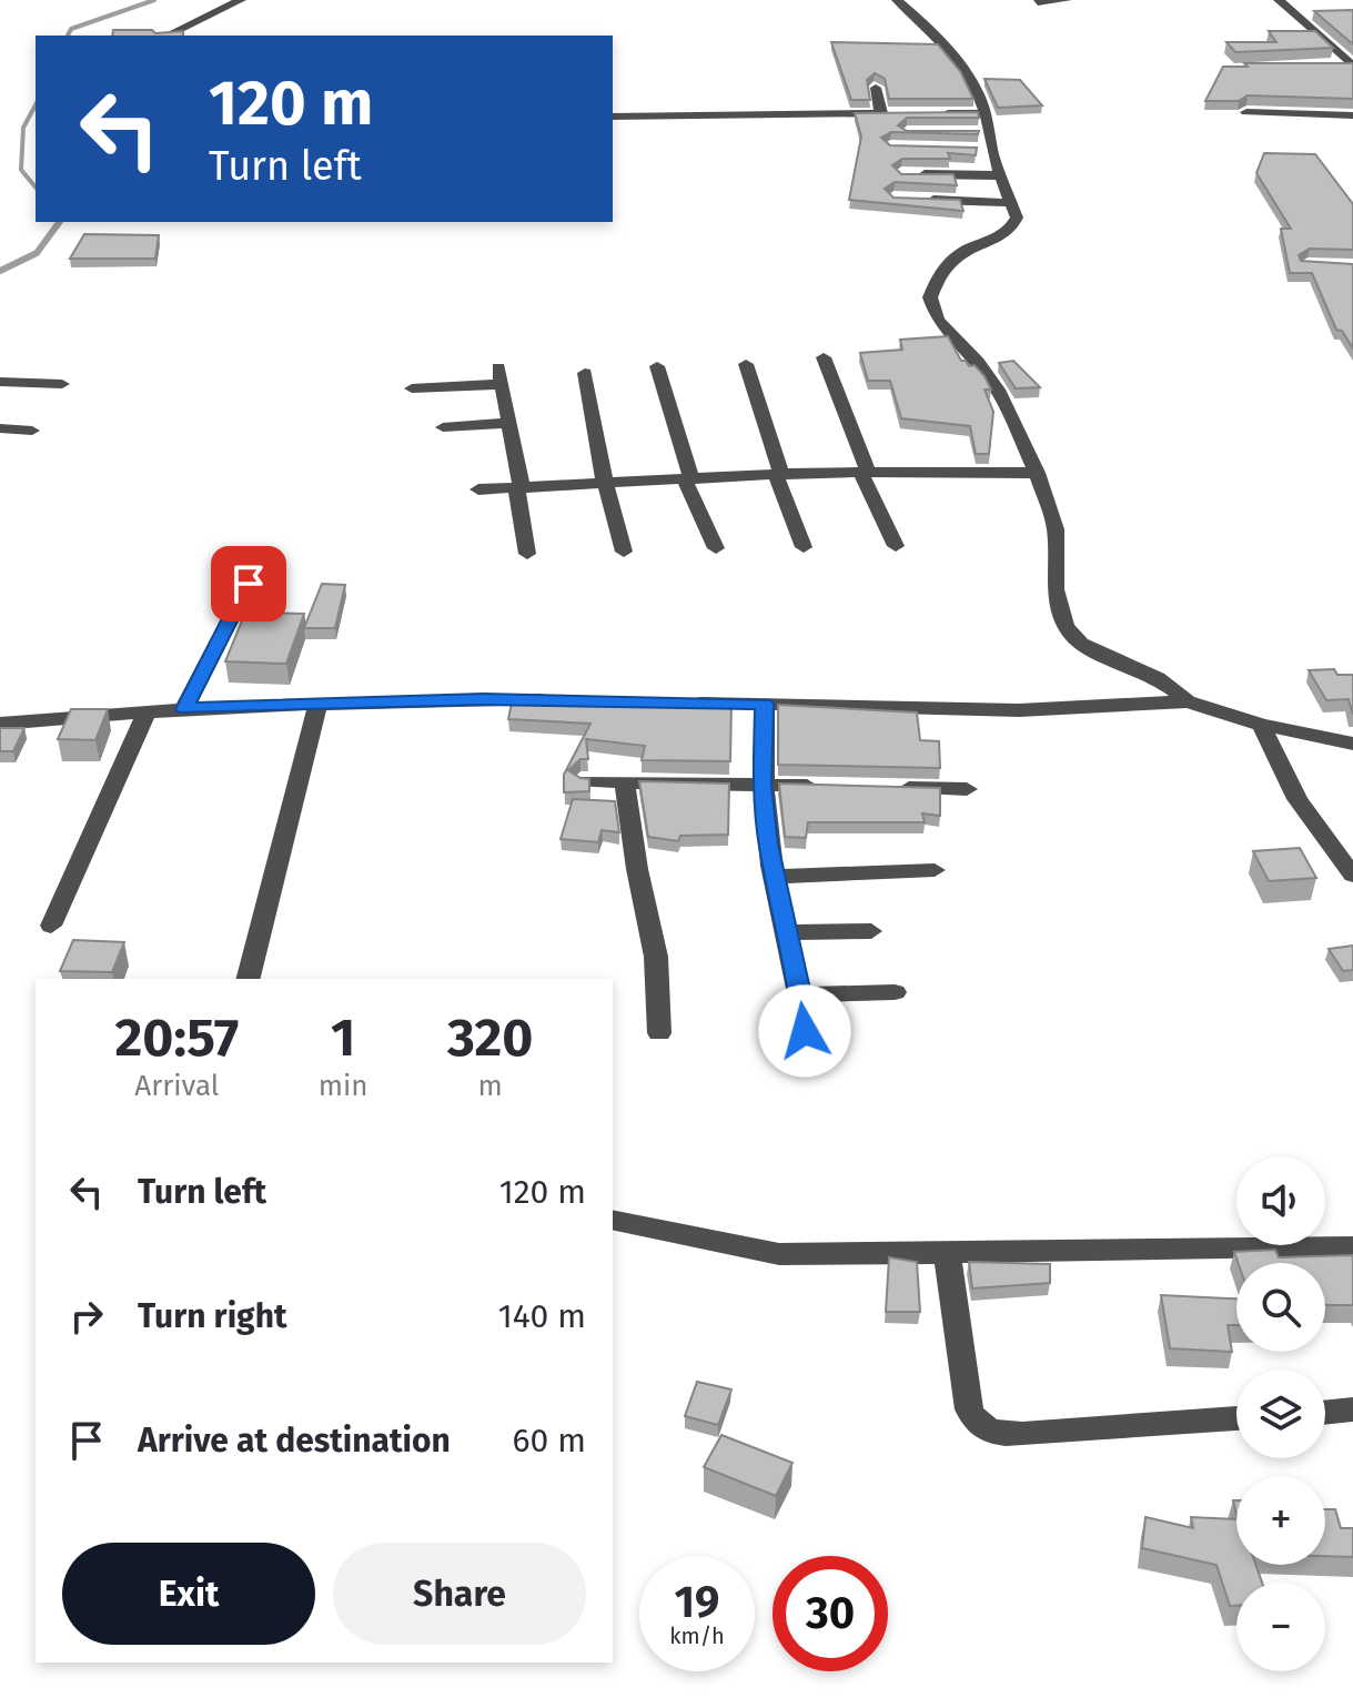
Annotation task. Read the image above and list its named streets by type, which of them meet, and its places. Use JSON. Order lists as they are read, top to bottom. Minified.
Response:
{"page":{"turn":["120 m","Turn left"],"eta":["20:57","Arrival","1","min","320","m"],"list":[{"name":"Turn left","value":"120 m"},{"name":"Turn right","value":"140 m"},{"name":"Arrive at destination","value":"60 m"}],"map_buttons":["+","−"],"buttons":["Exit","Share"],"speed":"19 km/h","limit":"30"}}
